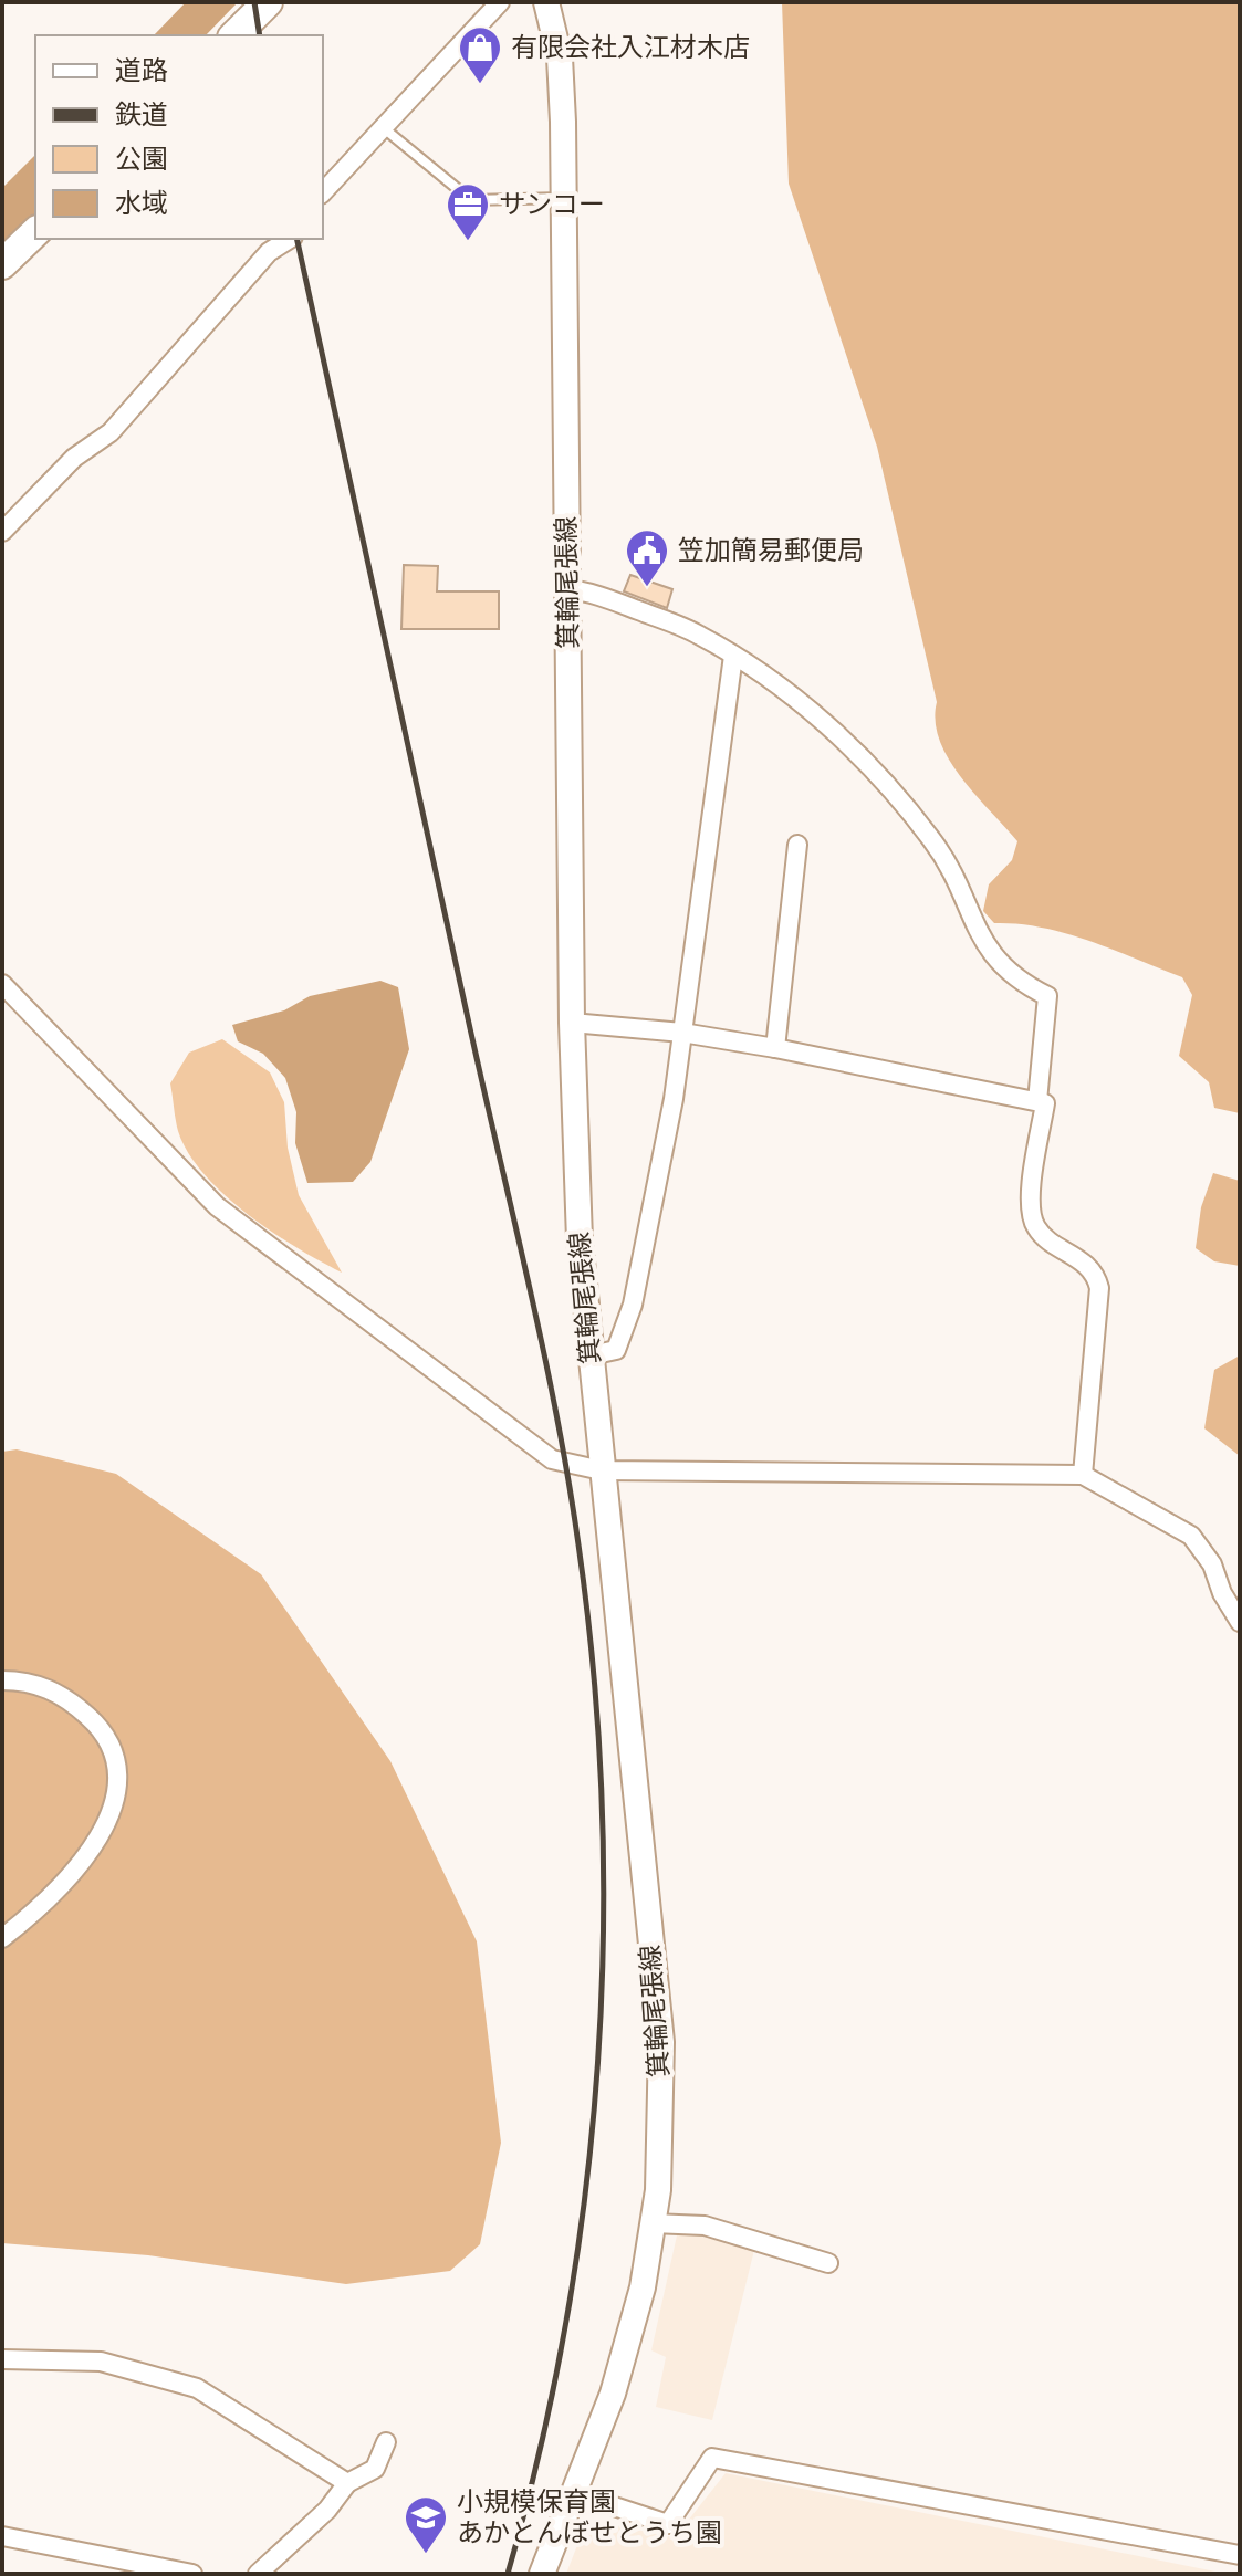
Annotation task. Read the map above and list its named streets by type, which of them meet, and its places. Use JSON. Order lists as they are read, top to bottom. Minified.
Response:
{"streets":{"main road":["箕輪尾張線"]},"places":{"shop":["有限会社入江材木店"],"office":["サンコー"],"public building":["笠加簡易郵便局"],"school or university":["小規模保育園 あかとんぼせとうち園"]},"legend":["道路","鉄道","公園","水域"]}
